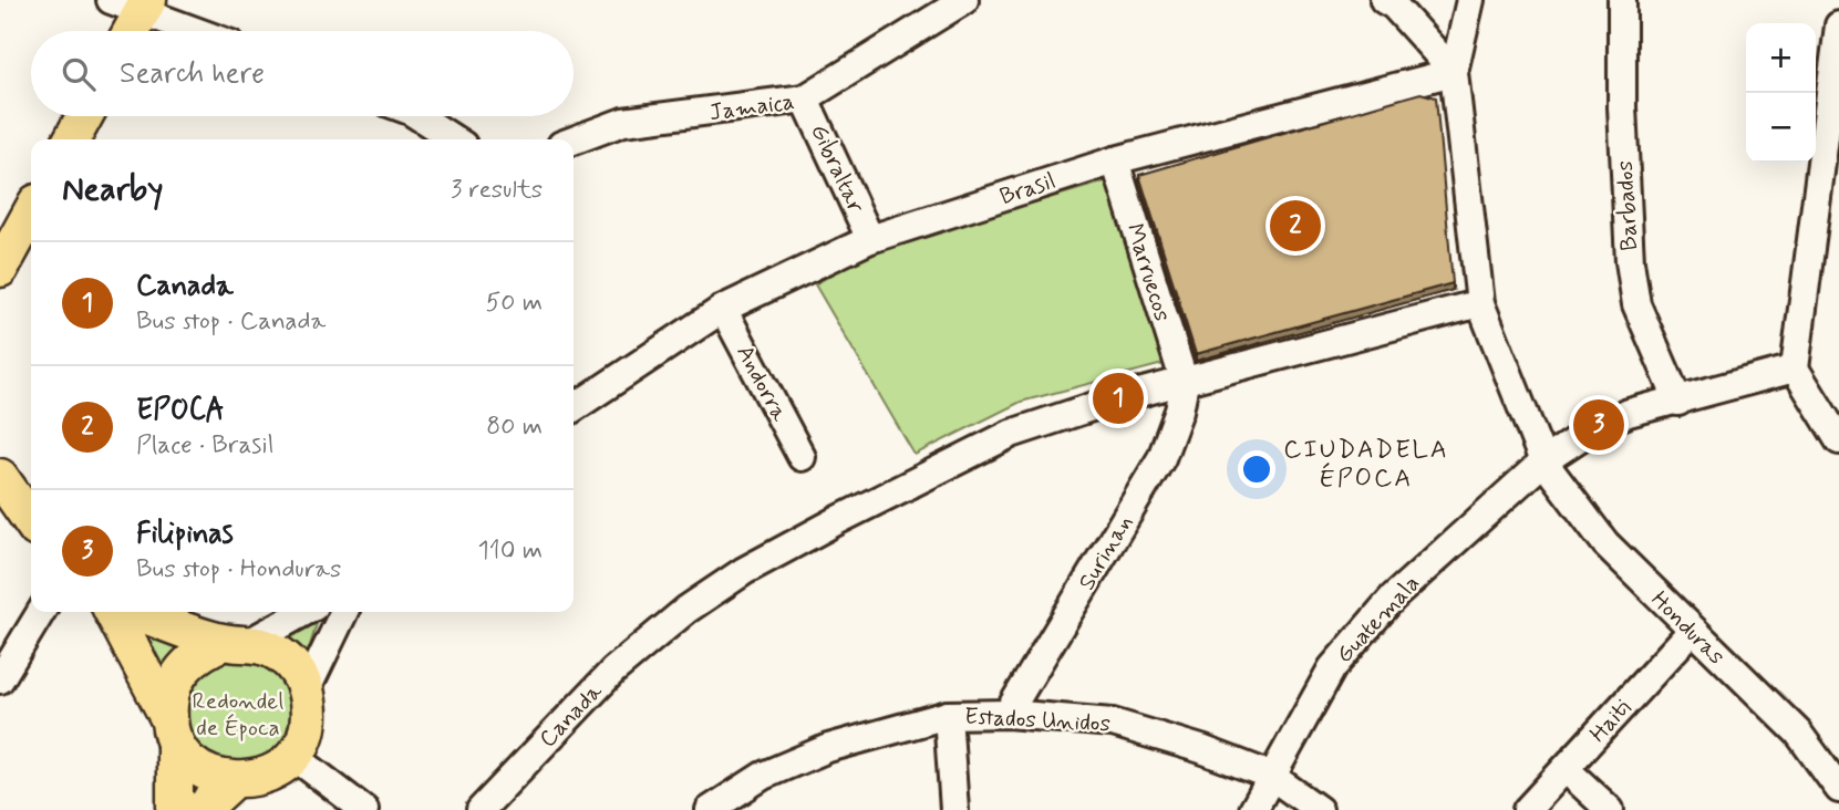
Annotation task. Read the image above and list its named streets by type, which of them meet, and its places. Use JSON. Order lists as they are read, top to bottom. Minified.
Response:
{"streets":{"street":["Jamaica","Gibraltar","Brasil","Barbados","Marruecos","Andorra","Surinan","Guatemala","Honduras","Canada","Estados Unidos","Haiti"]},"crossings":[["Jamaica","Gibraltar"],["Gibraltar","Brasil"],["Brasil","Marruecos"],["Brasil","Andorra"],["Brasil","Honduras"],["Barbados","Guatemala"],["Marruecos","Surinan"],["Marruecos","Canada"],["Surinan","Canada"],["Surinan","Estados Unidos"],["Guatemala","Honduras"],["Guatemala","Estados Unidos"],["Honduras","Canada"],["Honduras","Haiti"]],"districts":["CIUDADELA ÉPOCA"],"parks":["Redondel de Época"],"page":{"map_buttons":["+","−"],"search":"Search here","heading":["Nearby","3 results"],"pins":["2","1","3"],"list":[{"mark":"1","name":"Canada","note":"Bus stop · Canada","value":"50 m"},{"mark":"2","name":"EPOCA","note":"Place · Brasil","value":"80 m"},{"mark":"3","name":"Filipinas","note":"Bus stop · Honduras","value":"110 m"}]}}
